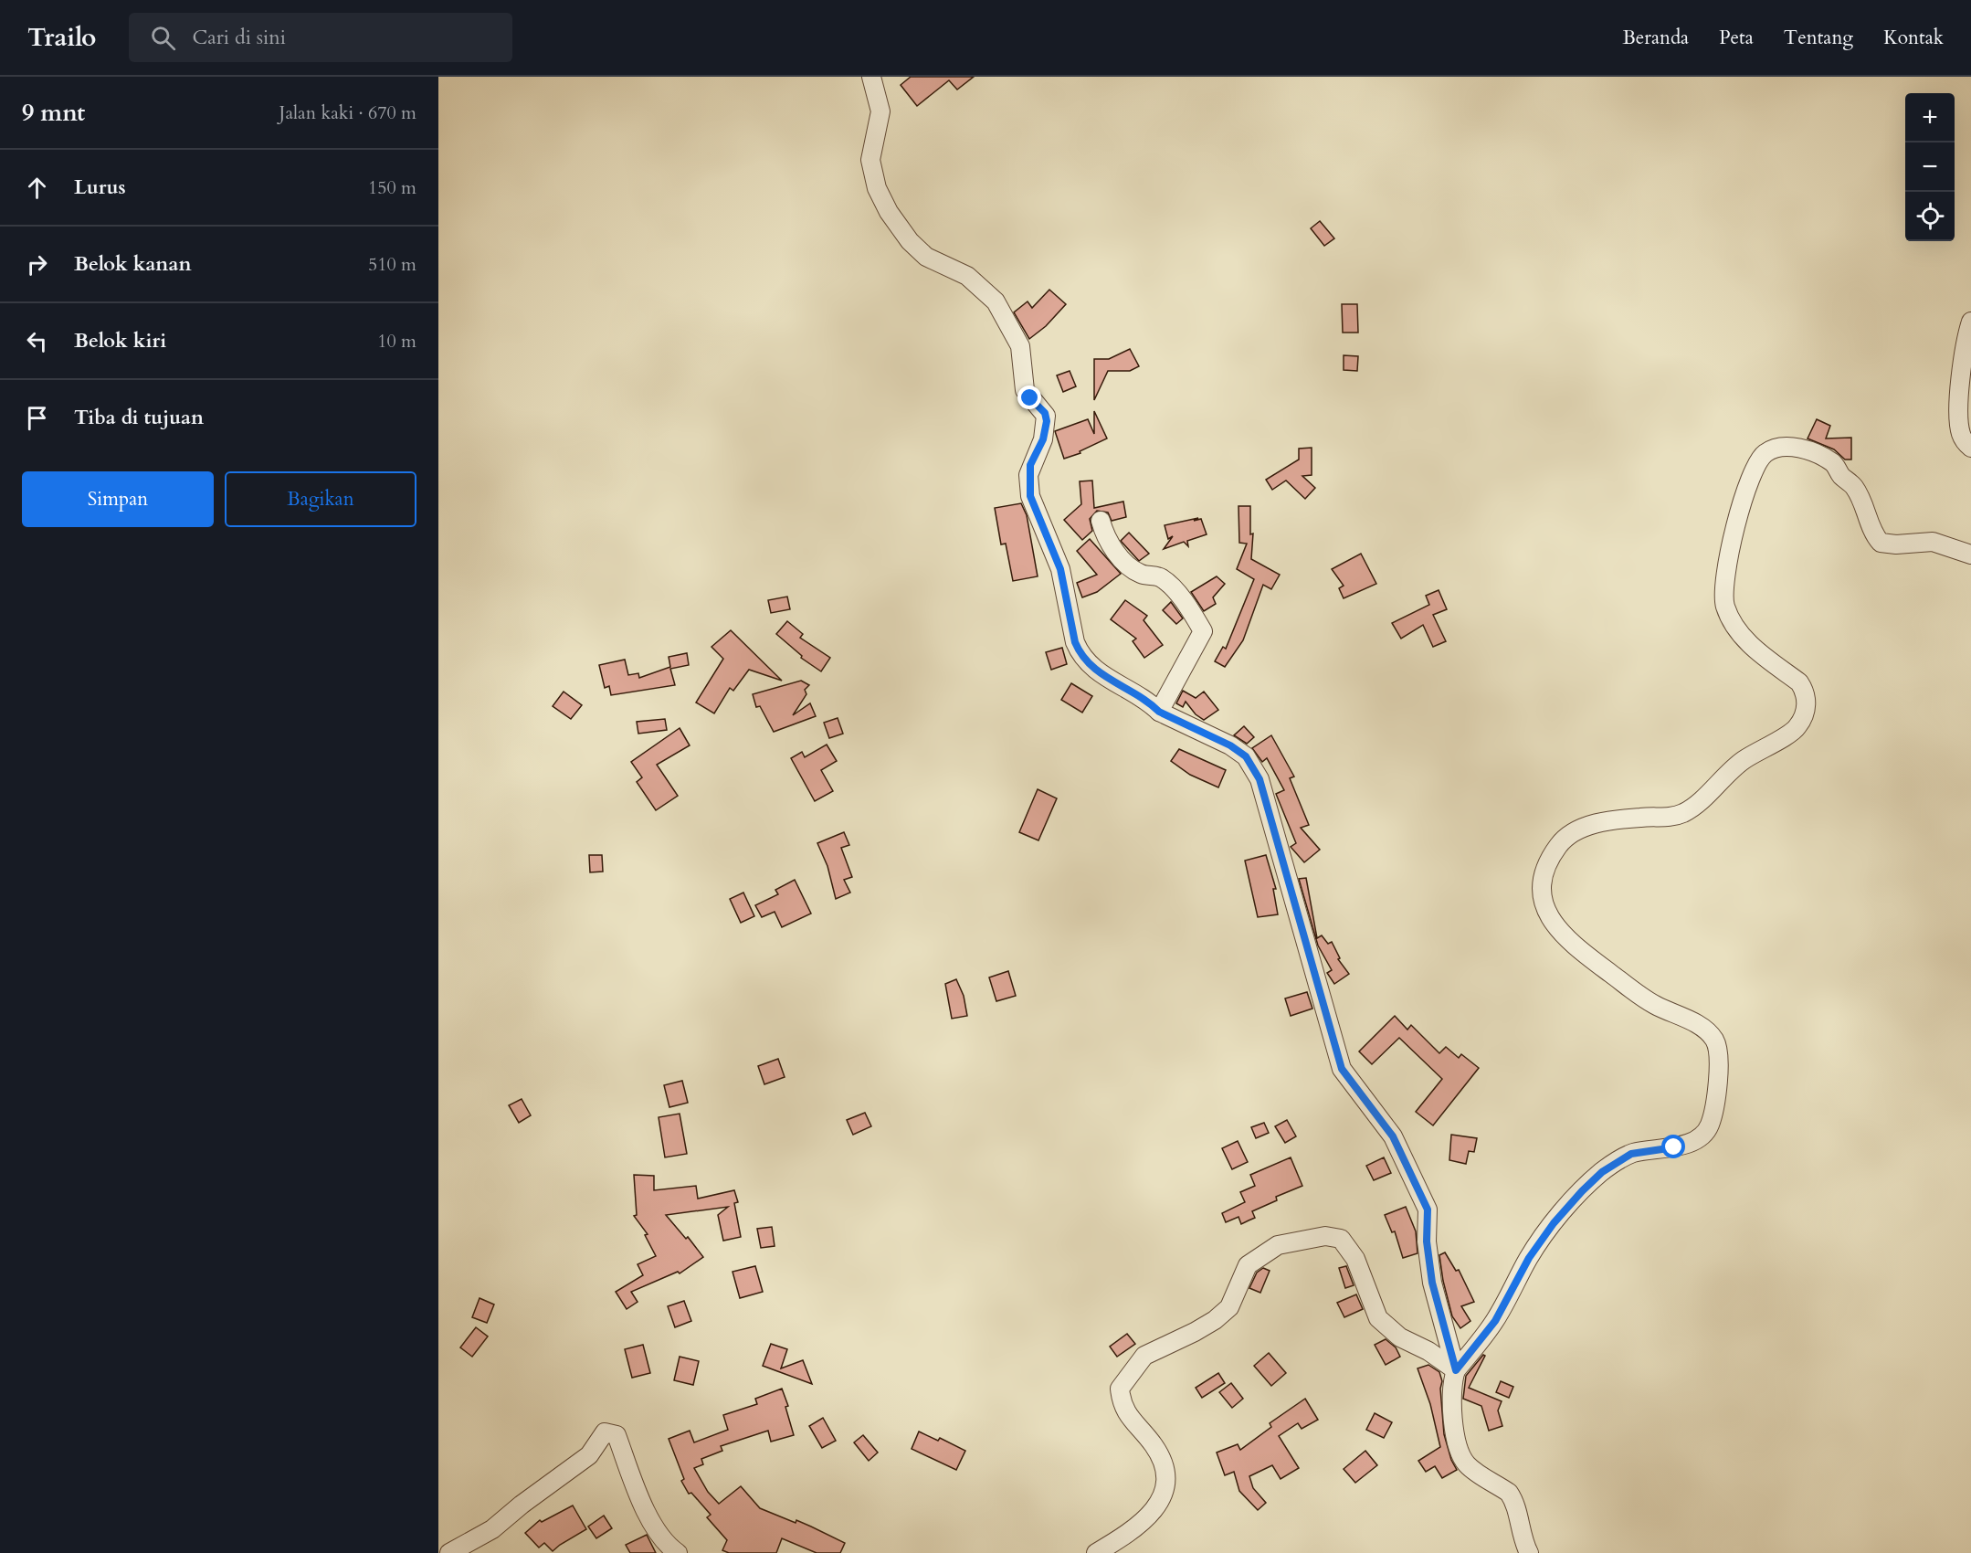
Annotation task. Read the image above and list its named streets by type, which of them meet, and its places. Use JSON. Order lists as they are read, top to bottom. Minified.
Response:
{"page":{"header":"Trailo","search":"Cari di sini","nav":["Beranda","Peta","Tentang","Kontak"],"heading":["9 mnt","Jalan kaki · 670 m"],"map_buttons":["+","−"],"list":[["Lurus","150 m"],["Belok kanan","510 m"],["Belok kiri","10 m"],"Tiba di tujuan"],"buttons":["Simpan","Bagikan"]}}
